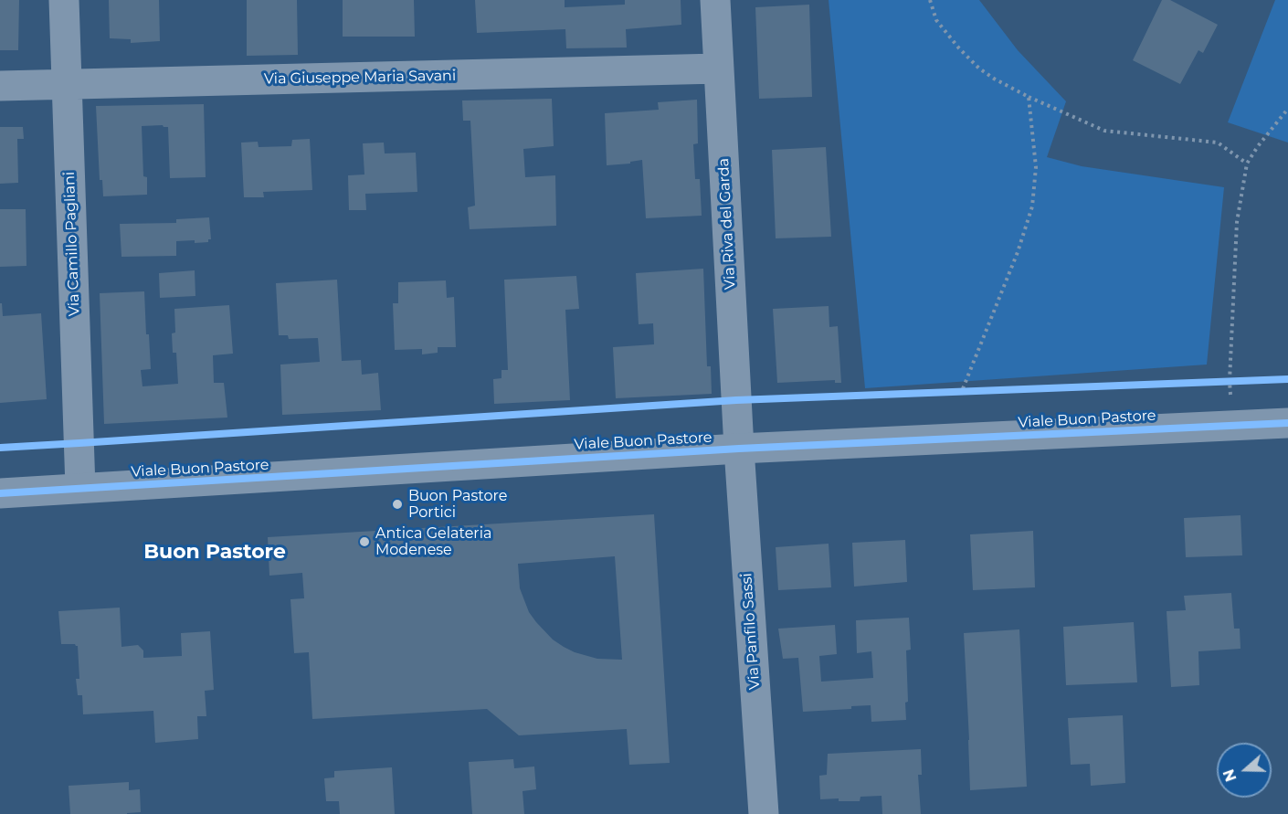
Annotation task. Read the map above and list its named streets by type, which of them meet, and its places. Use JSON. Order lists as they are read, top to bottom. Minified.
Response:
{"streets":{"street":["Via Giuseppe Maria Savani","Via Riva del Garda","Via Camillo Pagliani","Viale Buon Pastore","Via Panfilo Sassi"]},"crossings":[["Via Giuseppe Maria Savani","Via Riva del Garda"],["Via Giuseppe Maria Savani","Via Camillo Pagliani"],["Via Riva del Garda","Viale Buon Pastore"],["Via Riva del Garda","Via Panfilo Sassi"],["Via Camillo Pagliani","Viale Buon Pastore"],["Viale Buon Pastore","Via Panfilo Sassi"]],"districts":["Buon Pastore"],"places":["Buon Pastore Portici","Antica Gelateria Modenese"],"north":"left"}
